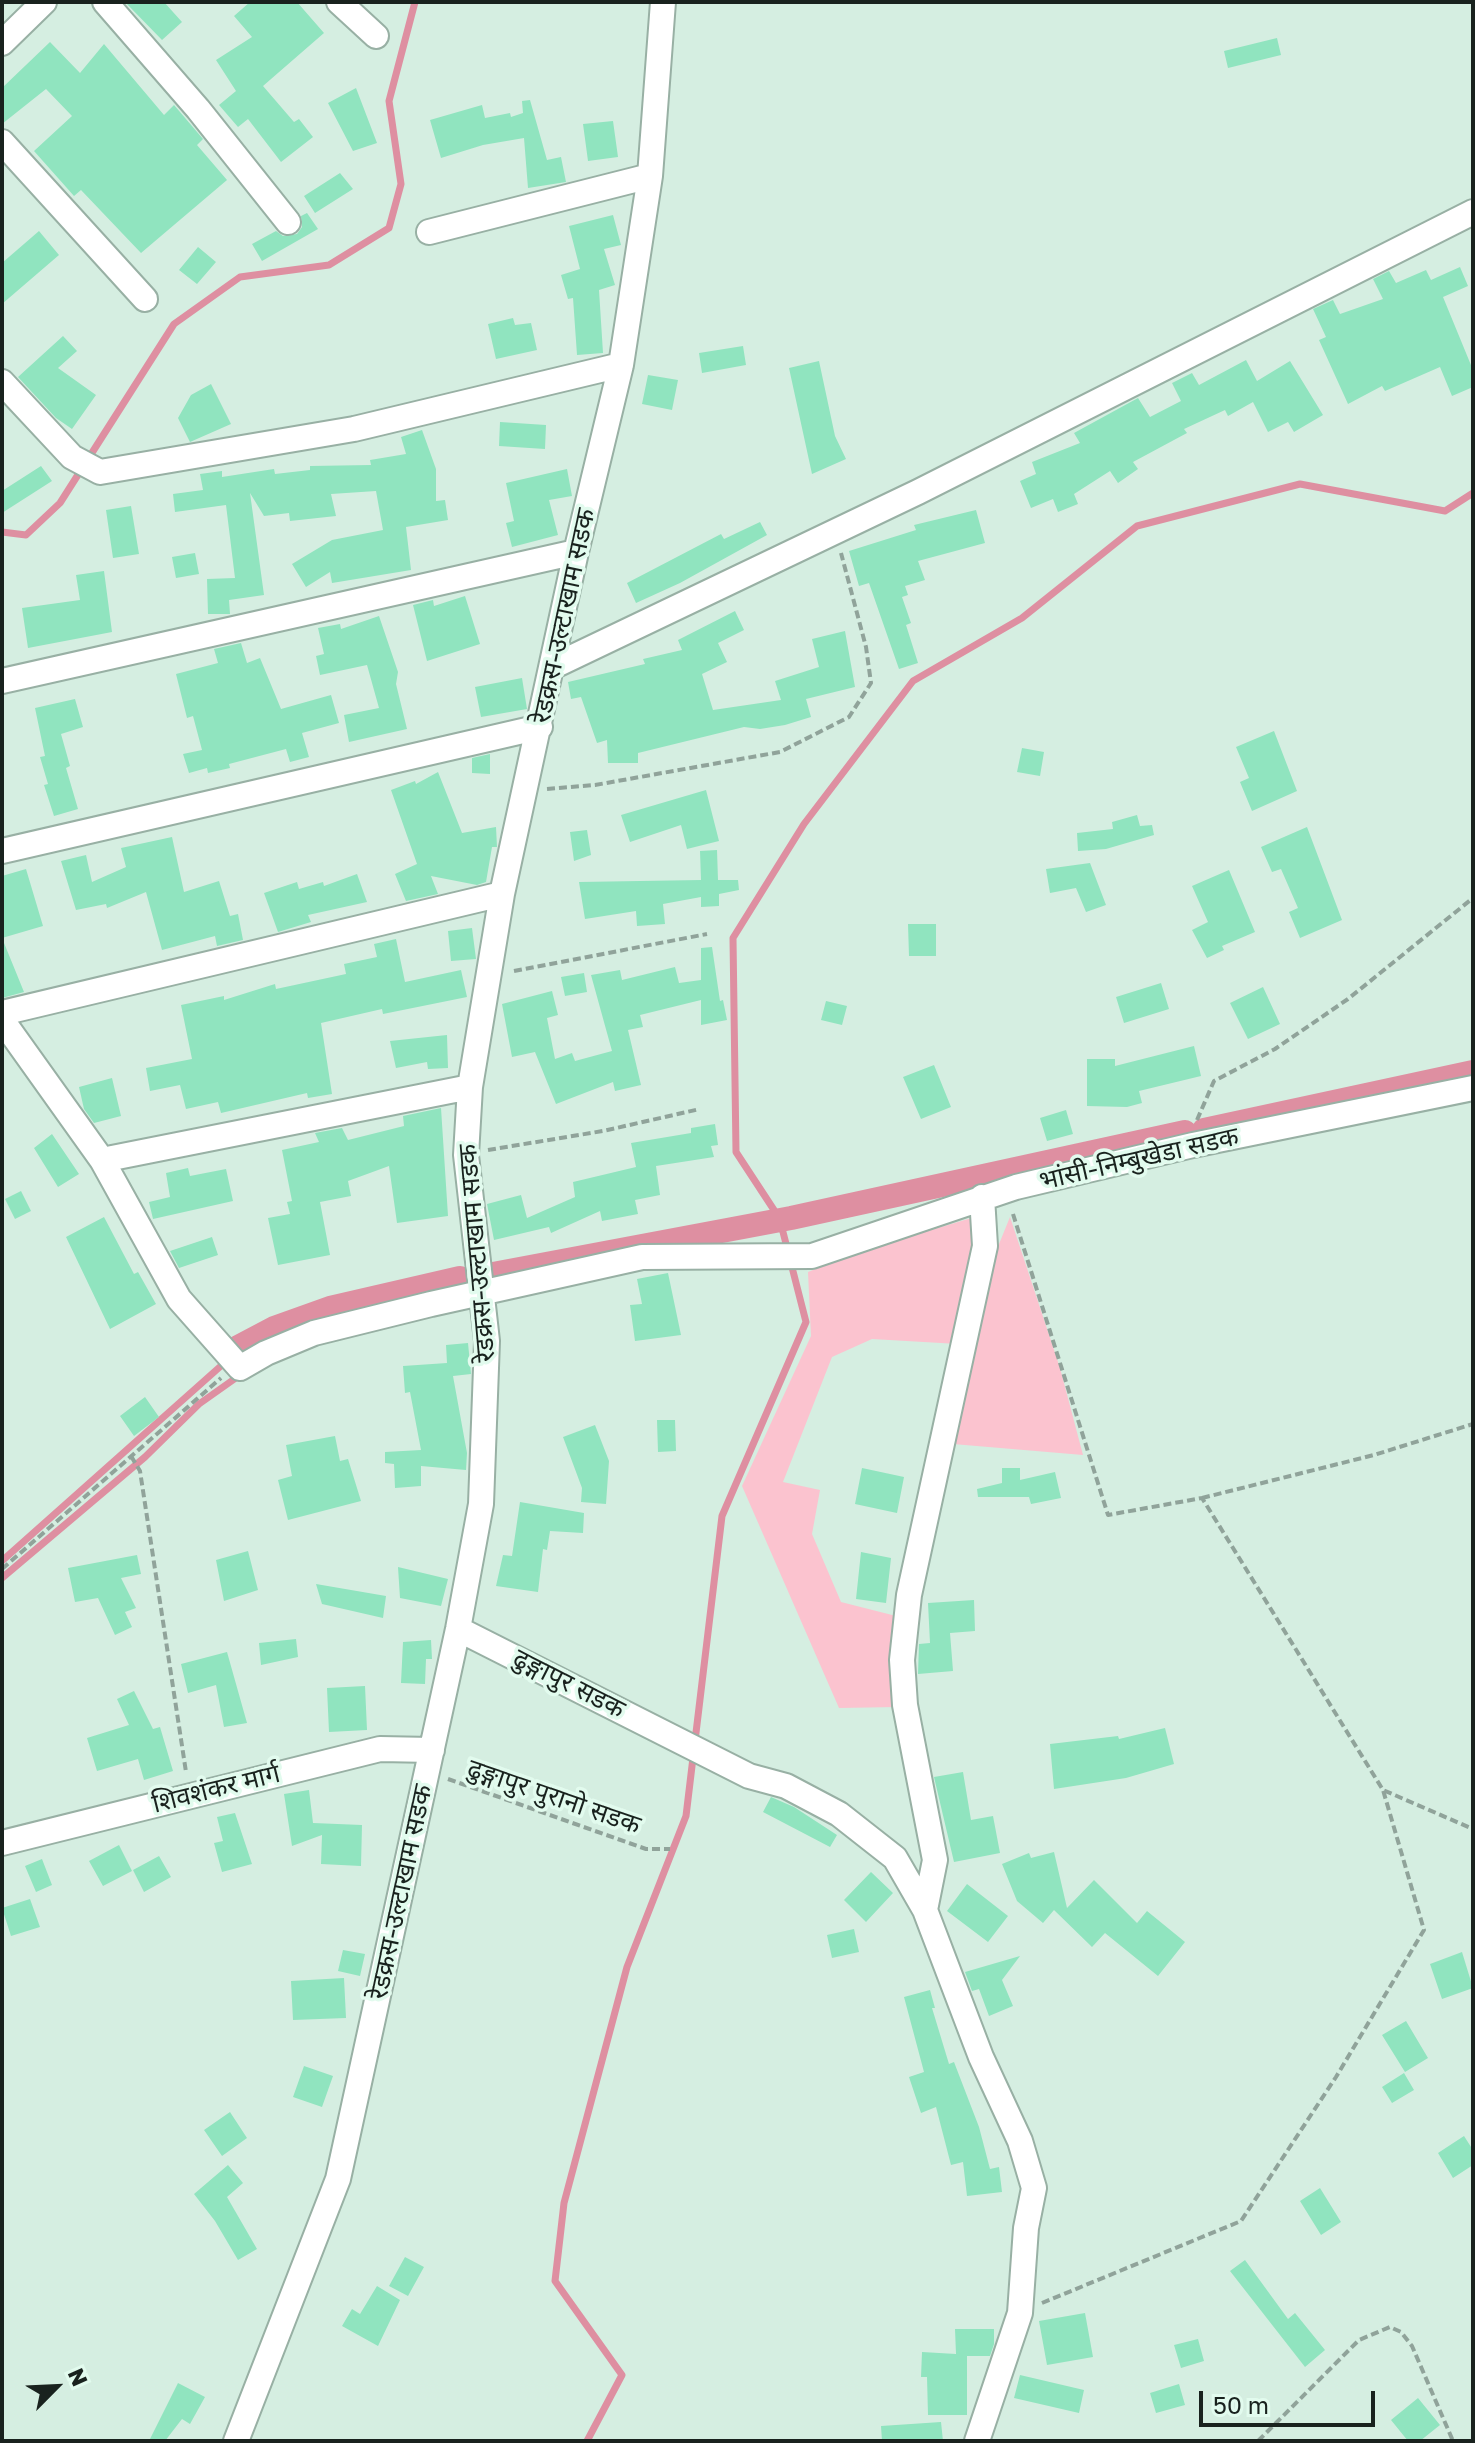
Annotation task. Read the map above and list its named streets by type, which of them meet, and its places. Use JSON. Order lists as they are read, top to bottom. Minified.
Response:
{"streets":{"street":["रेडक्रस-उल्टाखाम सडक","भांसी-निम्बुखेडा सडक","ढुङ्गापुर सडक","शिवशंकर मार्ग"],"path":["ढुङ्गापुर पुरानो सडक"]},"crossings":[["रेडक्रस-उल्टाखाम सडक","भांसी-निम्बुखेडा सडक"],["रेडक्रस-उल्टाखाम सडक","ढुङ्गापुर सडक"],["रेडक्रस-उल्टाखाम सडक","शिवशंकर मार्ग"],["रेडक्रस-उल्टाखाम सडक","ढुङ्गापुर पुरानो सडक"],["शिवशंकर मार्ग","ढुङ्गापुर पुरानो सडक"]],"scale_bar":"50 m","north":"top right"}
